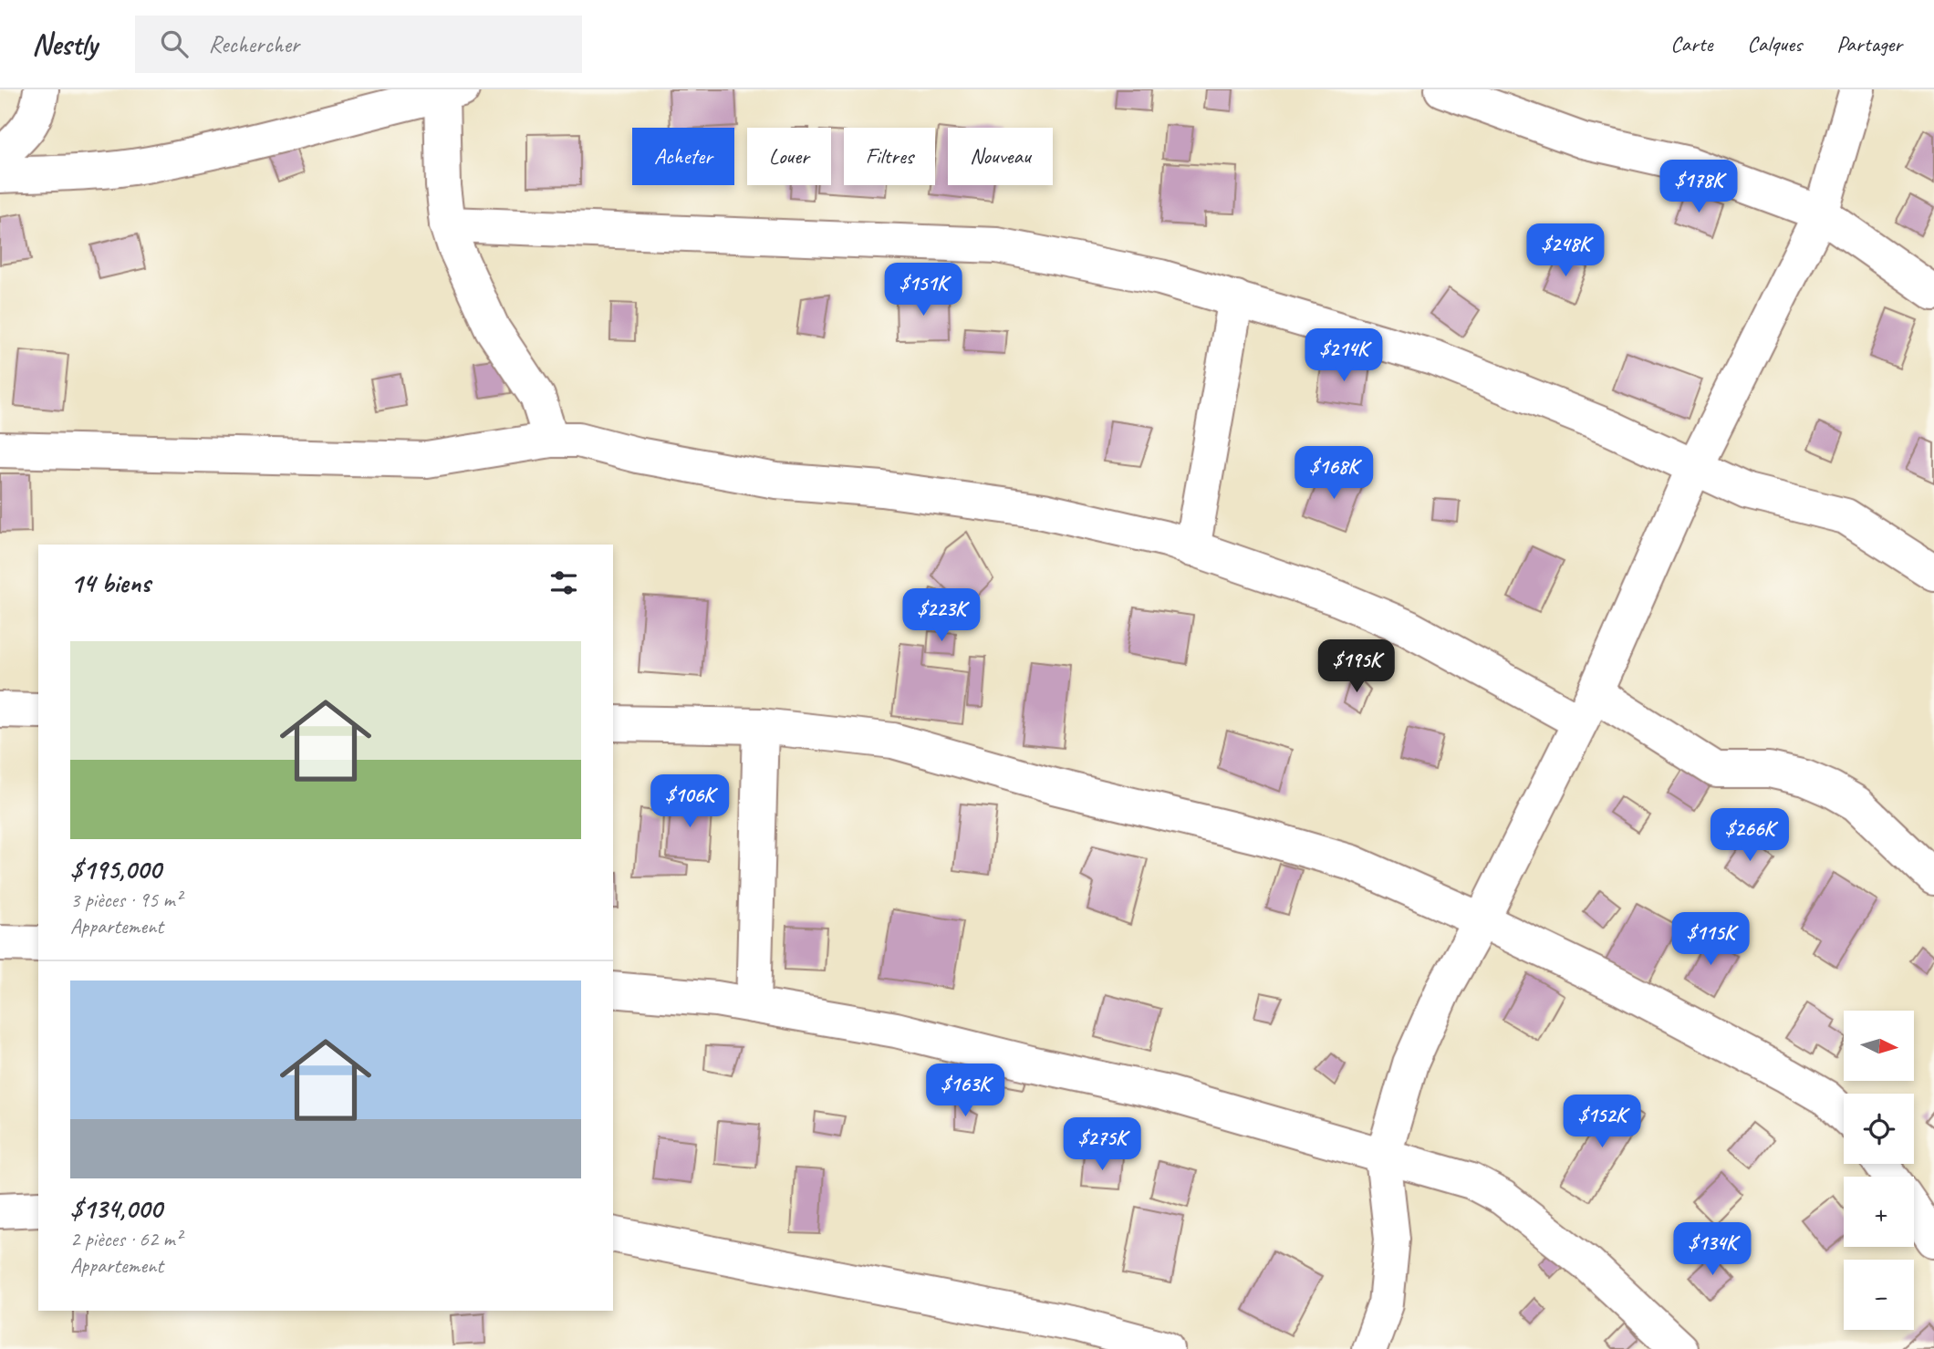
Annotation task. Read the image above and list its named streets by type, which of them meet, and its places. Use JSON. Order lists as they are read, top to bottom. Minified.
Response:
{"north":"right","page":{"header":"Nestly","search":"Rechercher","nav":["Carte","Calques","Partager"],"chip":["Acheter","Louer","Filtres","Nouveau"],"price":["$178K","$248K","$151K","$214K","$168K","$223K","$195K","$106K","$266K","$115K","$163K","$152K","$275K","$134K"],"heading":"14 biens","list":[{"name":"$195,000","note":"3 pièces · 95 m² · Appartement"},{"name":"$134,000","note":"2 pièces · 62 m² · Appartement"}],"map_buttons":["+","−"]}}
